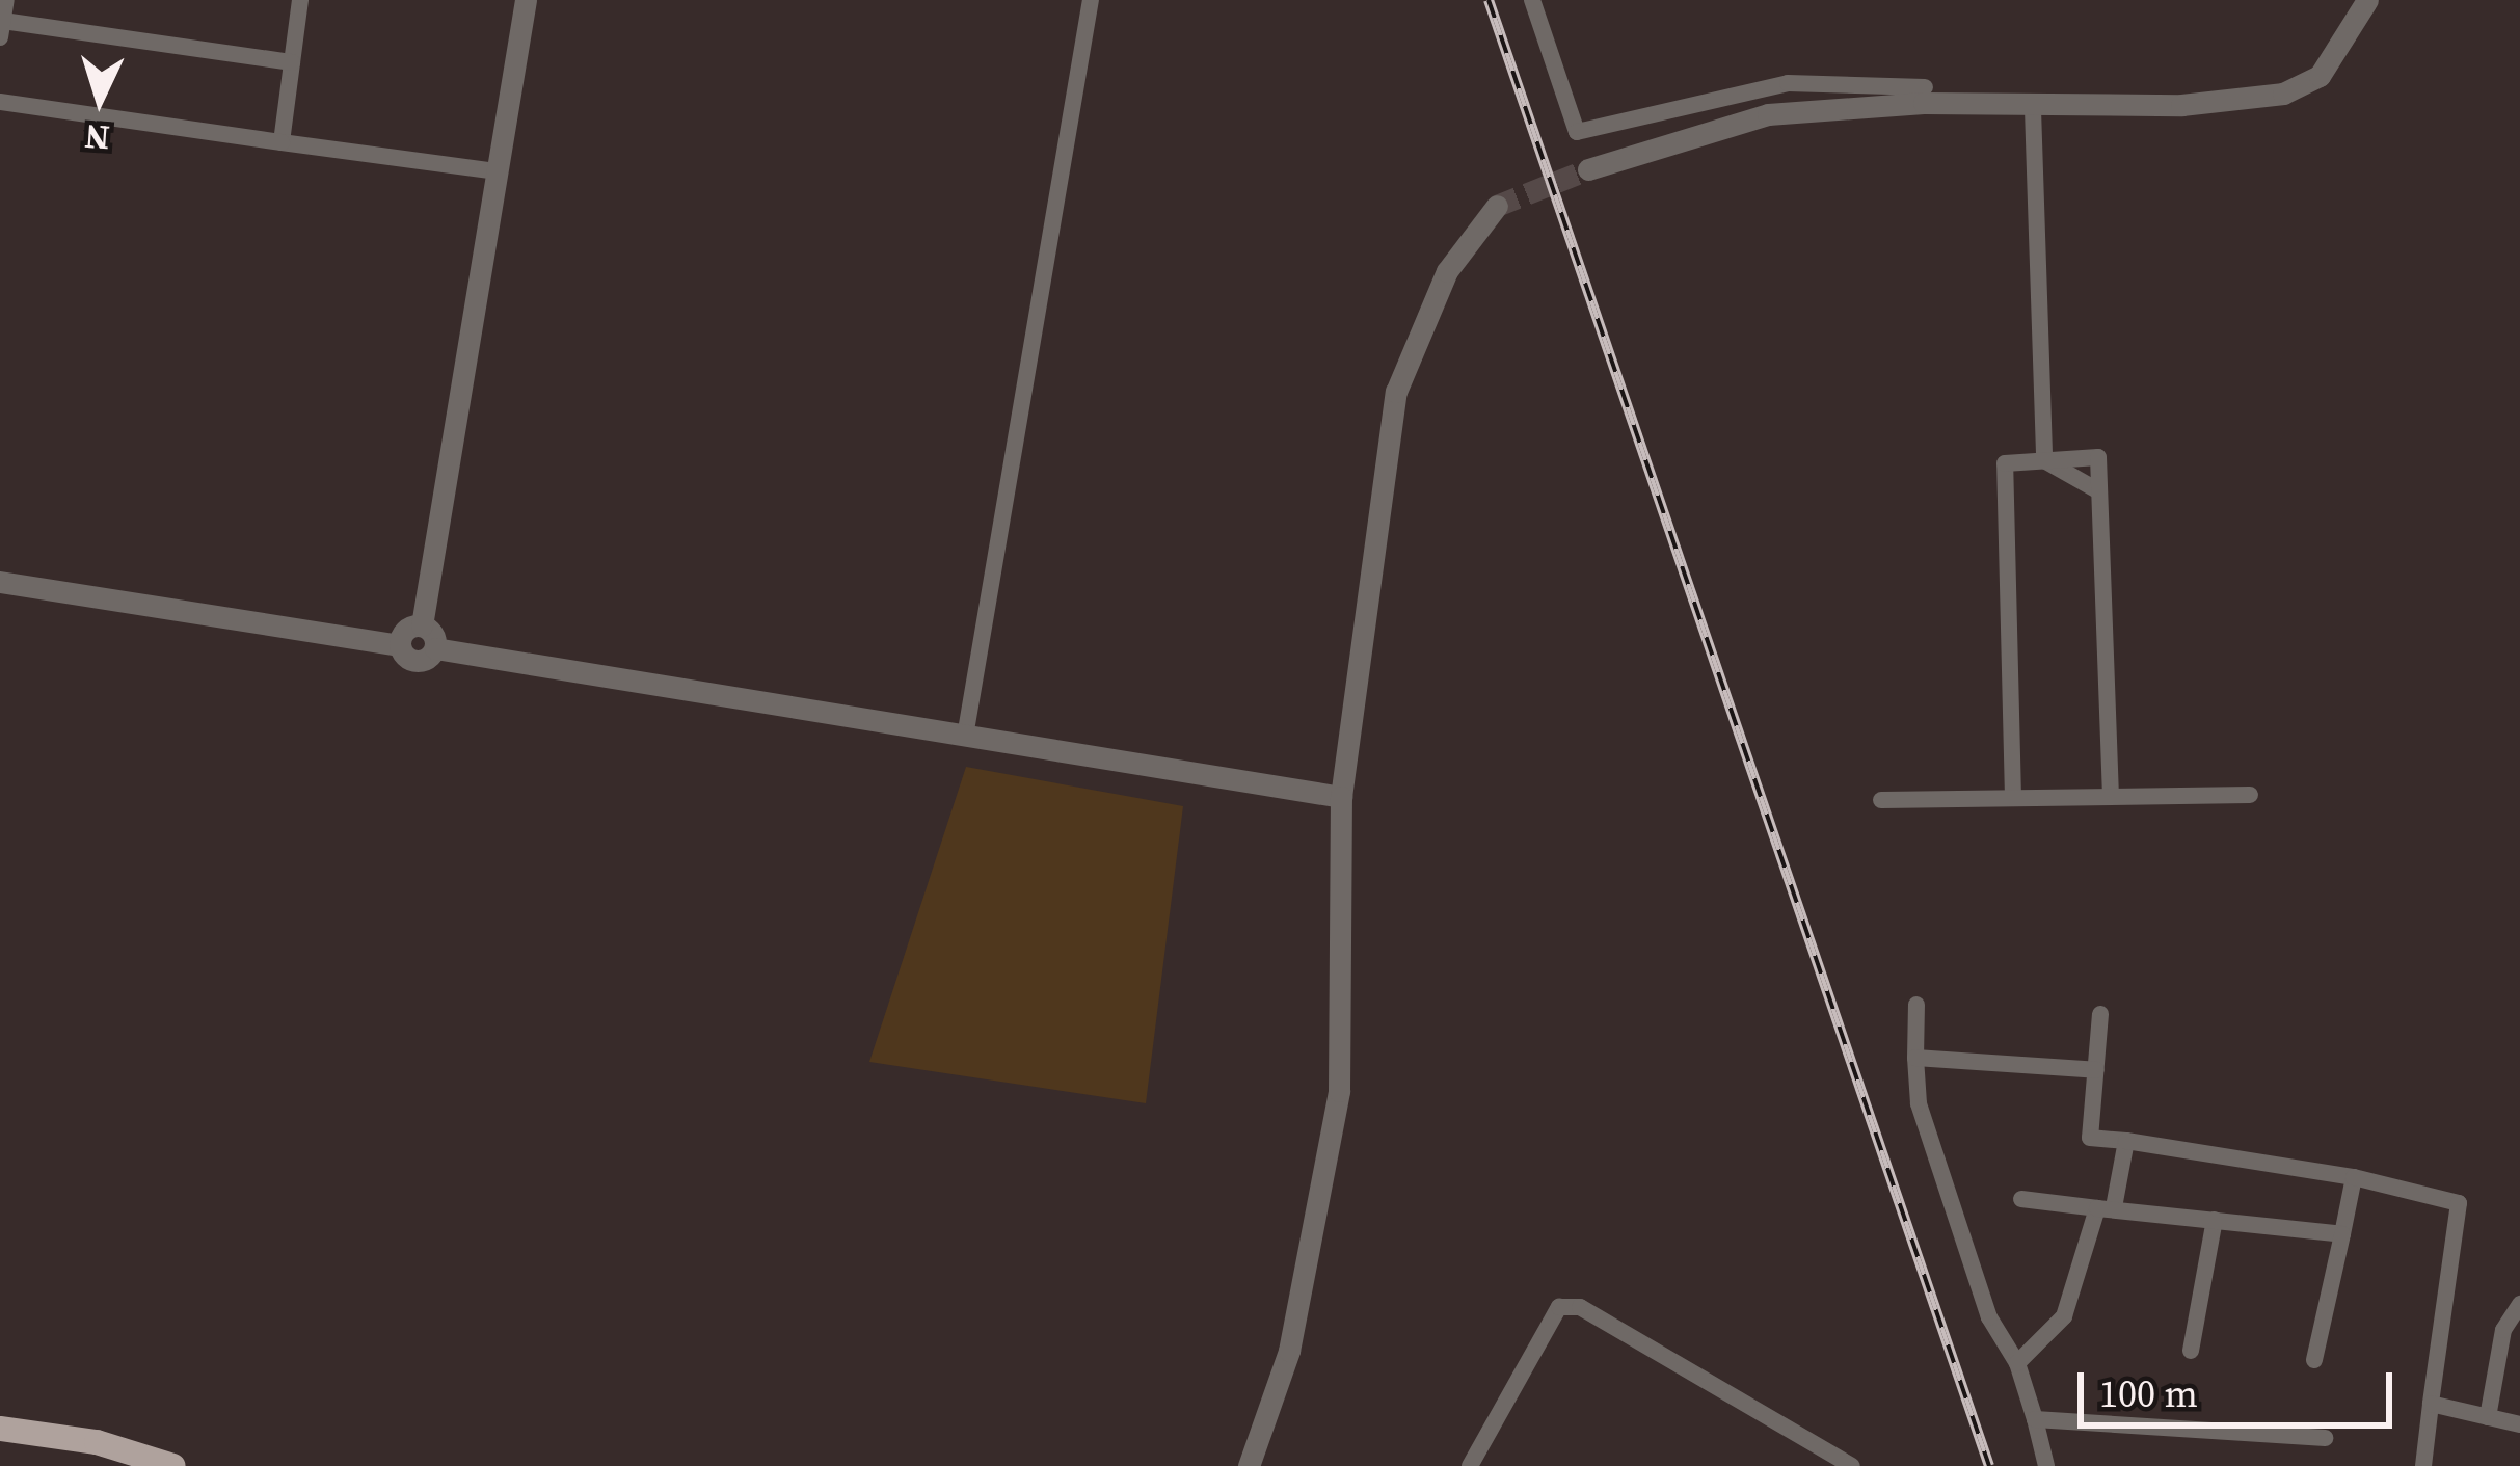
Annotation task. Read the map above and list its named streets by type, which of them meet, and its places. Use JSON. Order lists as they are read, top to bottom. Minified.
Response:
{"scale_bar":"100 m","north":"bottom"}
